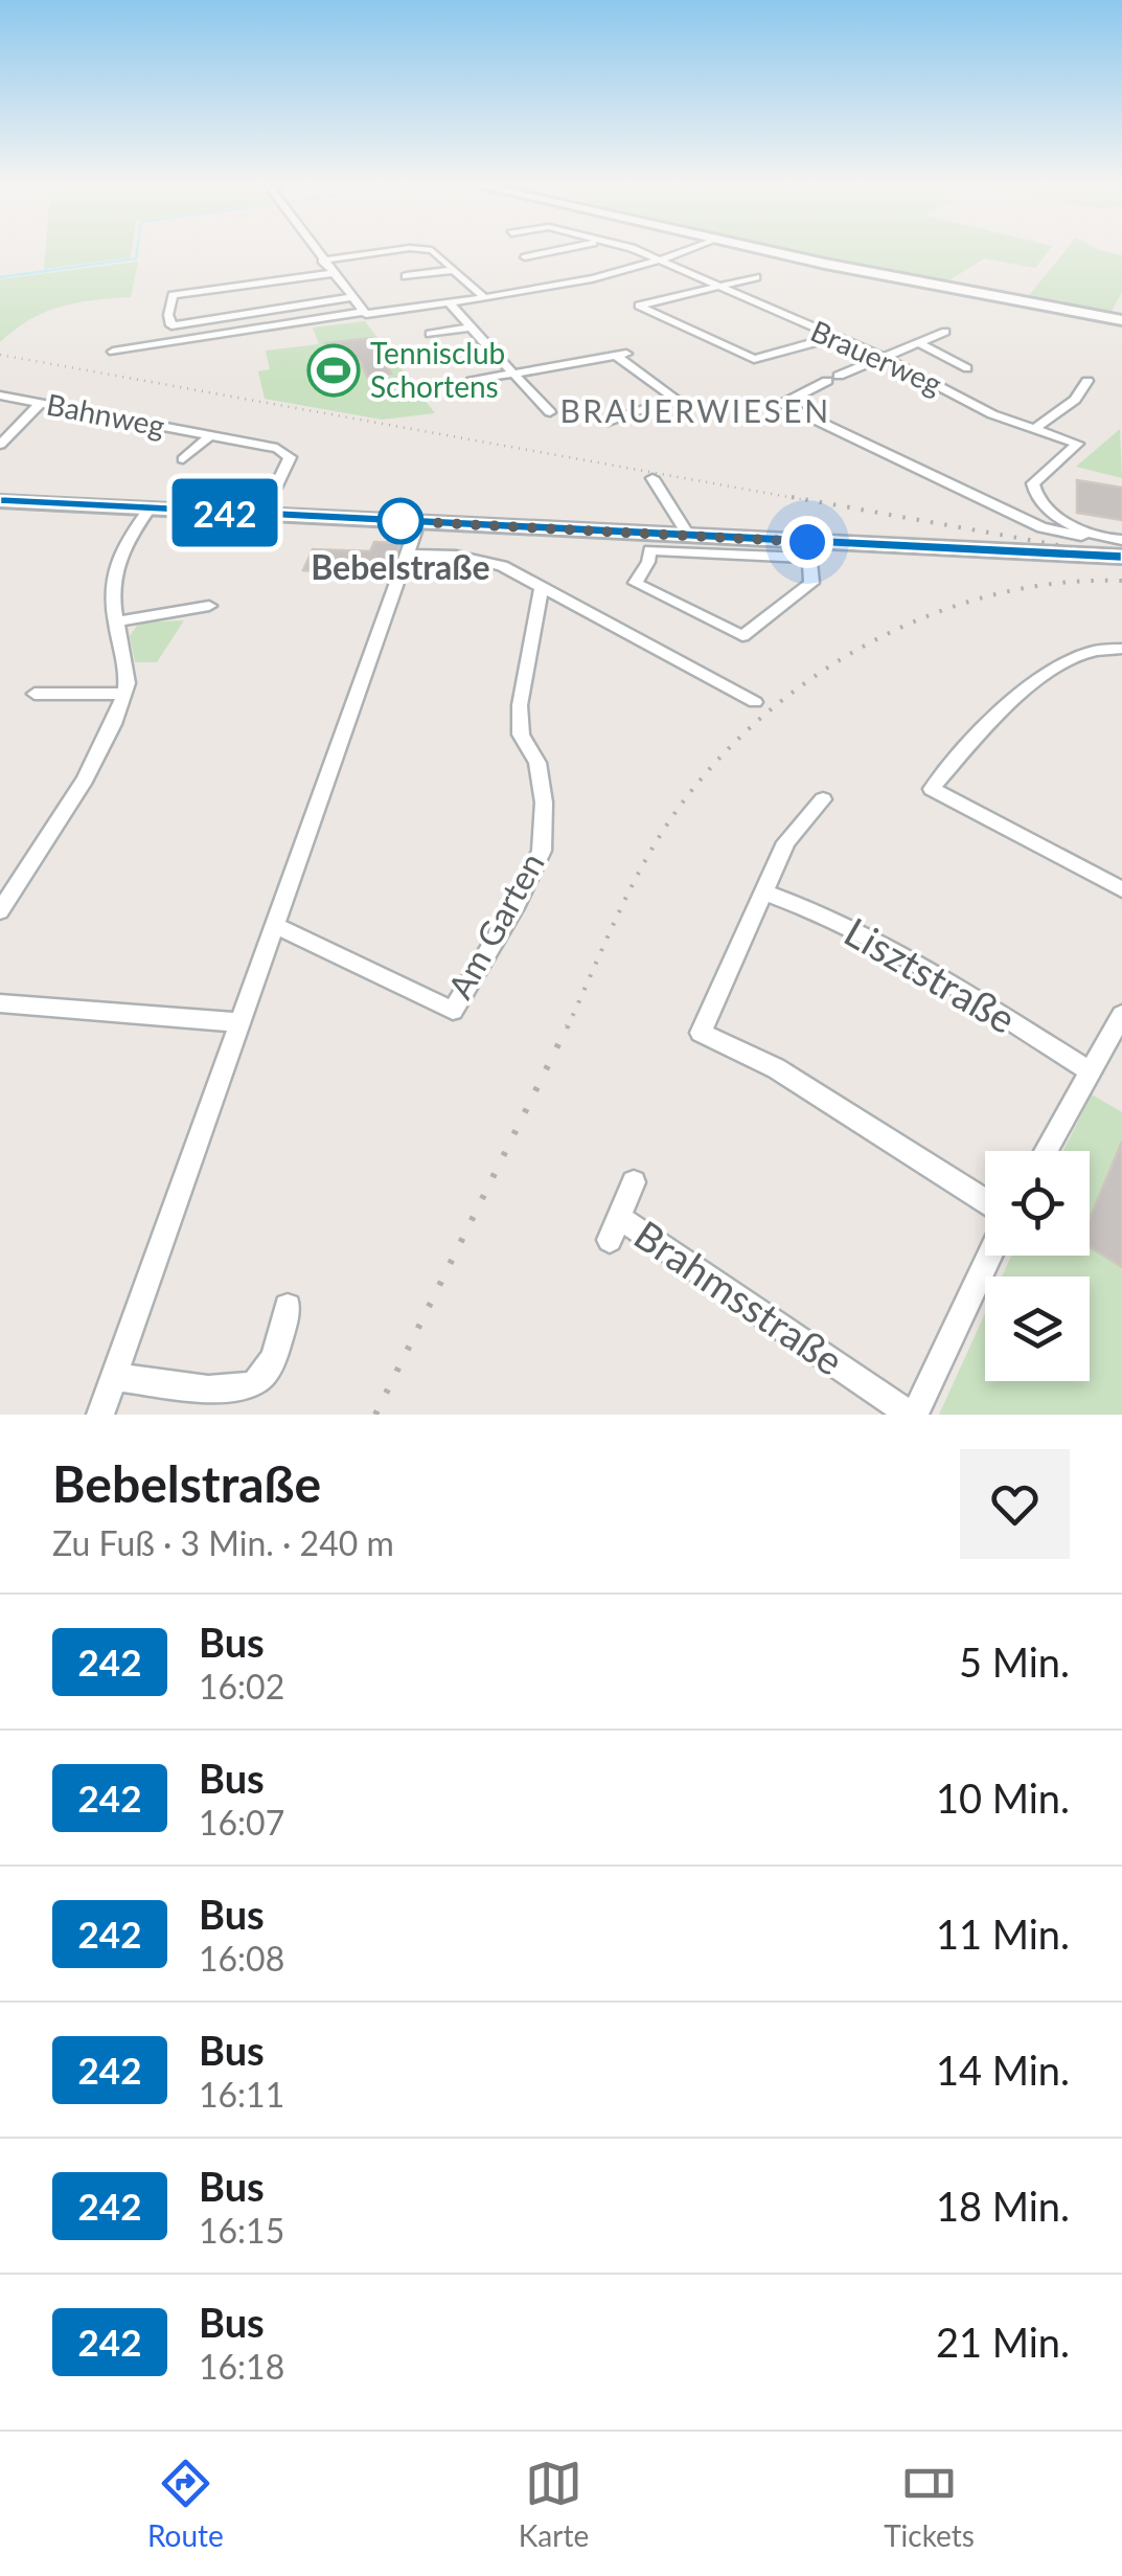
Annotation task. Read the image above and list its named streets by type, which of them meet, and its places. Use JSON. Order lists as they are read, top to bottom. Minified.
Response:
{"streets":{"street":["Brauerweg","Bahnweg","Am Garten","Lisztstraße","Brahmsstraße"]},"districts":["BRAUERWIESEN"],"places":{"sports":["Tennisclub Schortens"],"other":["Bebelstraße"]},"lines":["bus line 242"],"page":{"on_map":"242","heading":["Bebelstraße","Zu Fuß · 3 Min. · 240 m"],"list":[{"mark":"242","name":"Bus","note":"16:02","value":"5 Min."},{"mark":"242","name":"Bus","note":"16:07","value":"10 Min."},{"mark":"242","name":"Bus","note":"16:08","value":"11 Min."},{"mark":"242","name":"Bus","note":"16:11","value":"14 Min."},{"mark":"242","name":"Bus","note":"16:15","value":"18 Min."},{"mark":"242","name":"Bus","note":"16:18","value":"21 Min."}],"tabs":["Route","Karte","Tickets"]}}
